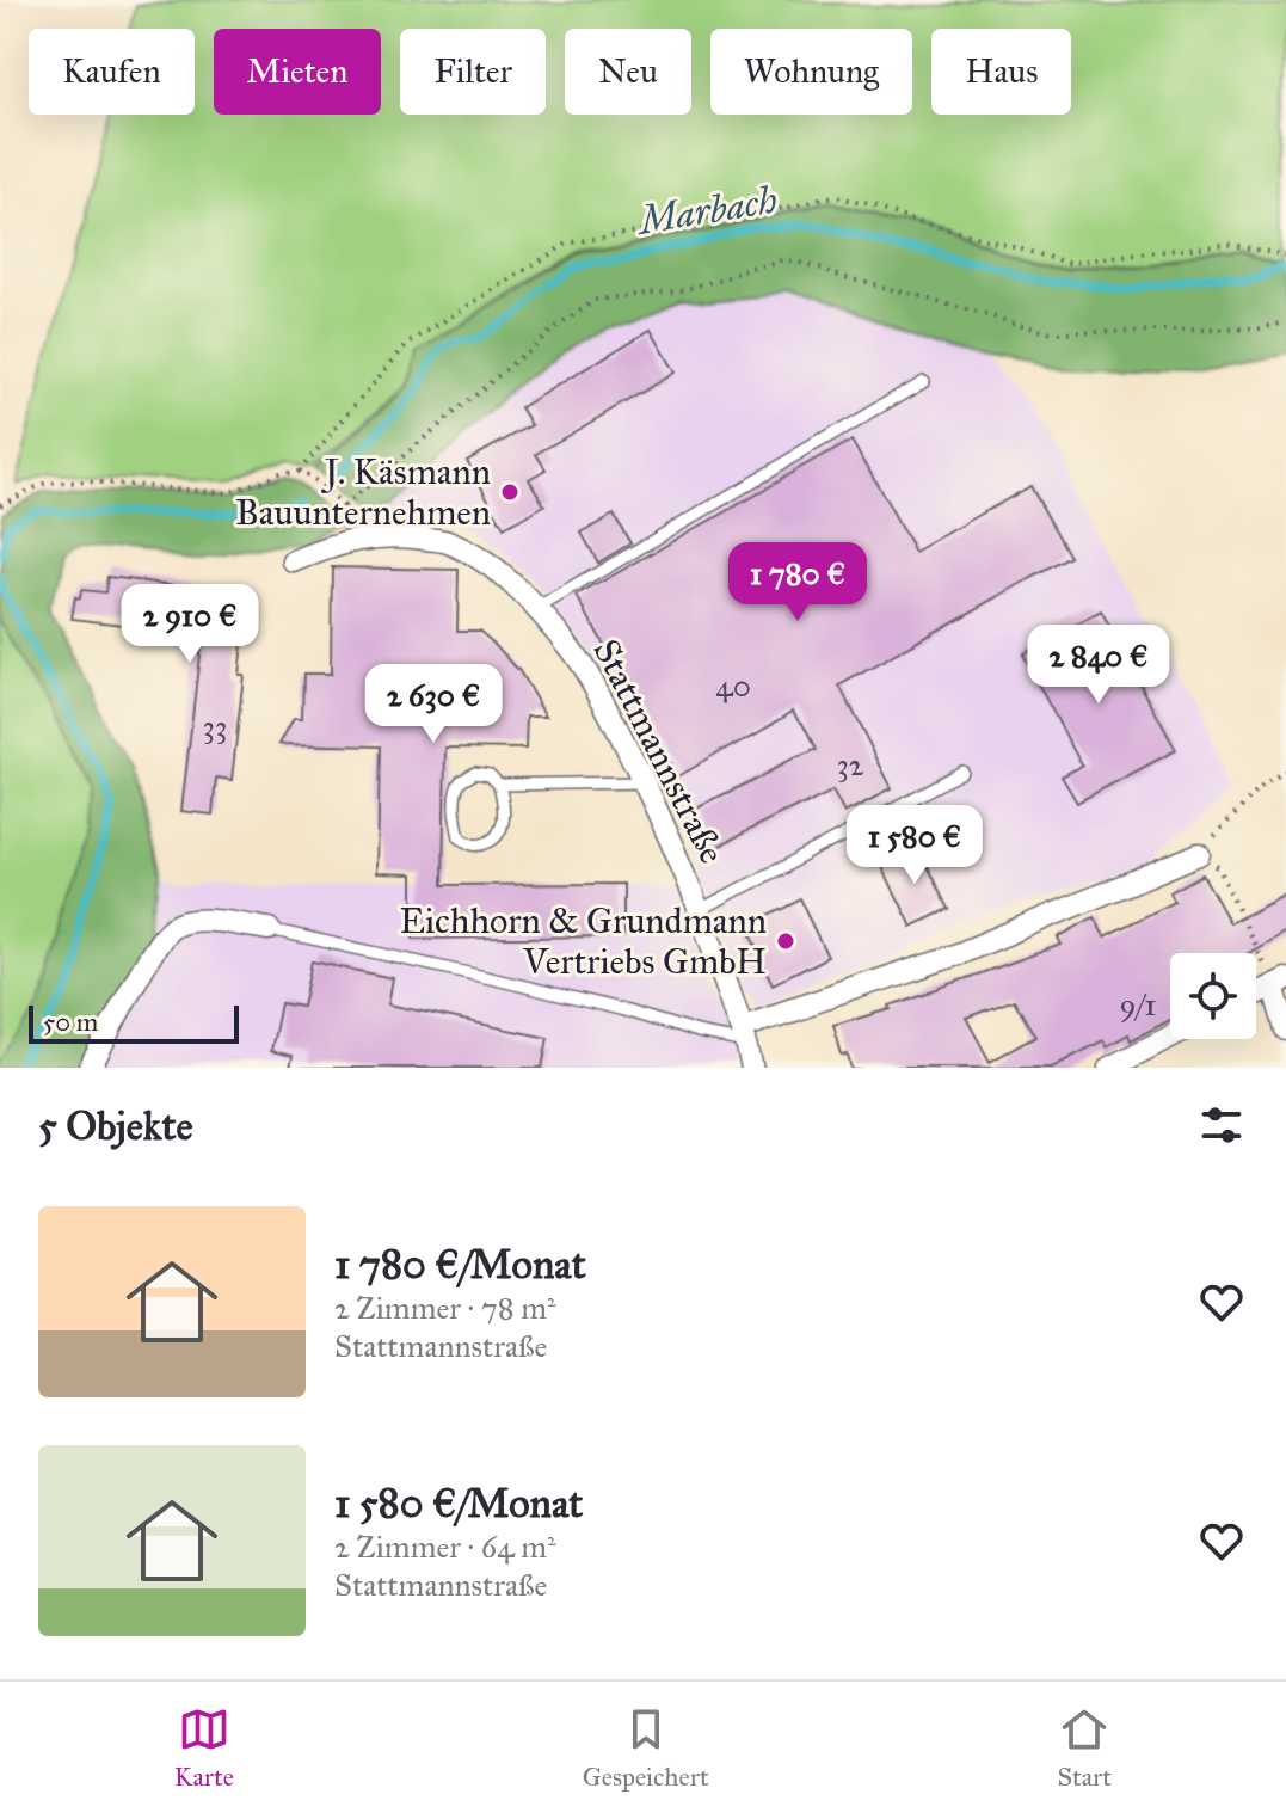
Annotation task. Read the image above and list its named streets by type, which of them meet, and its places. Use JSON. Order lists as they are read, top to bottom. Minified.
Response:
{"streets":{"street":["Stattmannstraße"]},"water":["Marbach"],"places":["J. Käsmann Bauunternehmen","Eichhorn & Grundmann Vertriebs GmbH"],"house_numbers":["40","33","32","9/1"],"scale_bar":"50 m","page":{"chip":["Kaufen","Mieten","Filter","Neu","Wohnung","Haus"],"price":["1 780 €","2 910 €","2 840 €","2 630 €","1 580 €"],"scale":"50 m","heading":"5 Objekte","list":[{"name":"1 780 €/Monat","note":"2 Zimmer · 78 m² · Stattmannstraße"},{"name":"1 580 €/Monat","note":"2 Zimmer · 64 m² · Stattmannstraße"}],"tabs":["Karte","Gespeichert","Start"]}}
